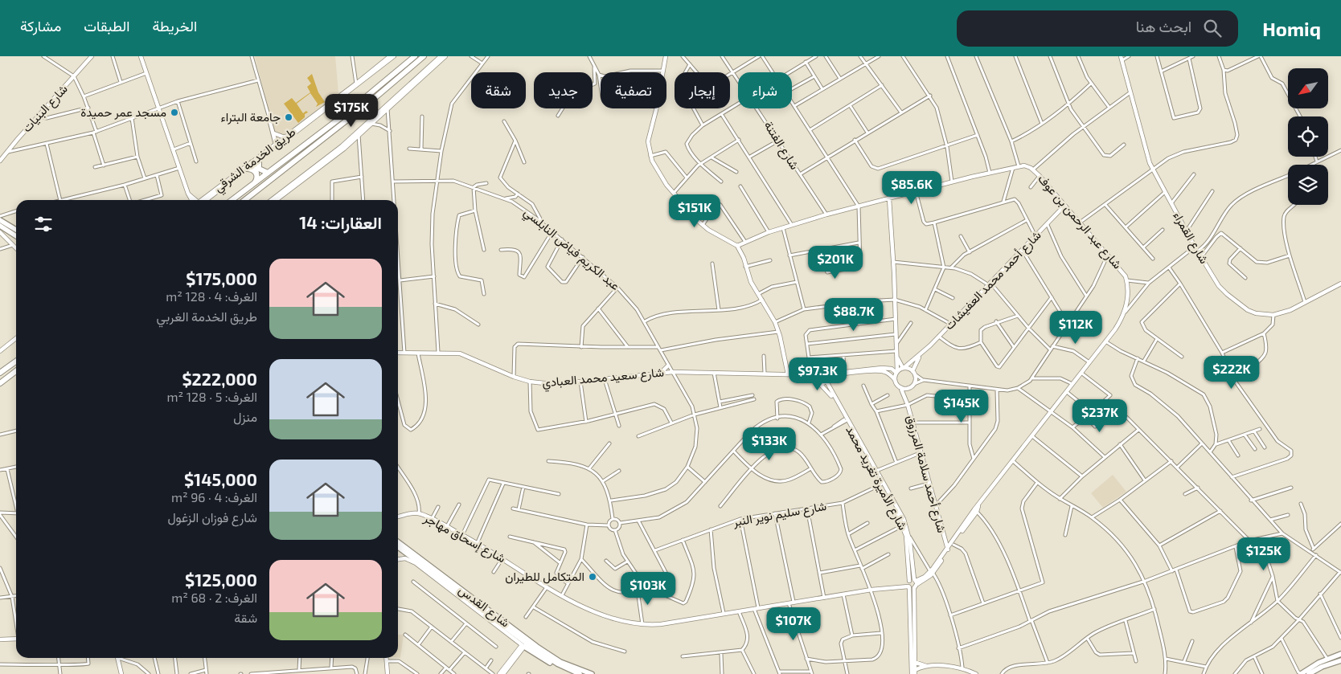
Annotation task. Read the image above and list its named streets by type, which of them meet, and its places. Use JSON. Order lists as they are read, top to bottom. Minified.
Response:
{"streets":{"highway":["شارع القدس"],"street":["شارع البنيات","شارع الفتنة","طريق الخدمة الشرقي","شارع عبد الرحمن بن عوف","شارع القمراء","عبد الكريم فياض النابلسي","شارع أحمد محمد العفيشات","شارع سعيد محمد العبادي","شارع أحمد سلامة المرزوق","شارع الأميرة تغريد محمد","شارع سليم نوير النبر","شارع إسحاق مهاجر"]},"crossings":[["شارع عبد الرحمن بن عوف","شارع أحمد محمد العفيشات"],["شارع عبد الرحمن بن عوف","شارع أحمد سلامة المرزوق"],["شارع عبد الرحمن بن عوف","شارع الأميرة تغريد محمد"],["عبد الكريم فياض النابلسي","شارع سعيد محمد العبادي"],["شارع أحمد محمد العفيشات","شارع أحمد سلامة المرزوق"],["شارع سعيد محمد العبادي","شارع الأميرة تغريد محمد"],["شارع الأميرة تغريد محمد","شارع سليم نوير النبر"],["شارع الأميرة تغريد محمد","شارع إسحاق مهاجر"]],"places":["مسجد عمر حميدة","جامعة البتراء","المتكامل للطيران"],"north":"bottom left","page":{"header":"Homiq","search":"ابحث هنا","nav":["الخريطة","الطبقات","مشاركة"],"chip":["شراء","إيجار","تصفية","جديد","شقة"],"price":["$175K","$85.6K","$151K","$201K","$88.7K","$112K","$222K","$97.3K","$145K","$237K","$133K","$125K","$103K","$107K"],"heading":"العقارات: 14","list":[{"name":"$175,000","note":"الغرف: 4 · 128 m² · طريق الخدمة الغربي"},{"name":"$222,000","note":"الغرف: 5 · 128 m² · منزل"},{"name":"$145,000","note":"الغرف: 4 · 96 m² · شارع فوزان الزغول"},{"name":"$125,000","note":"الغرف: 2 · 68 m² · شقة"}]}}
